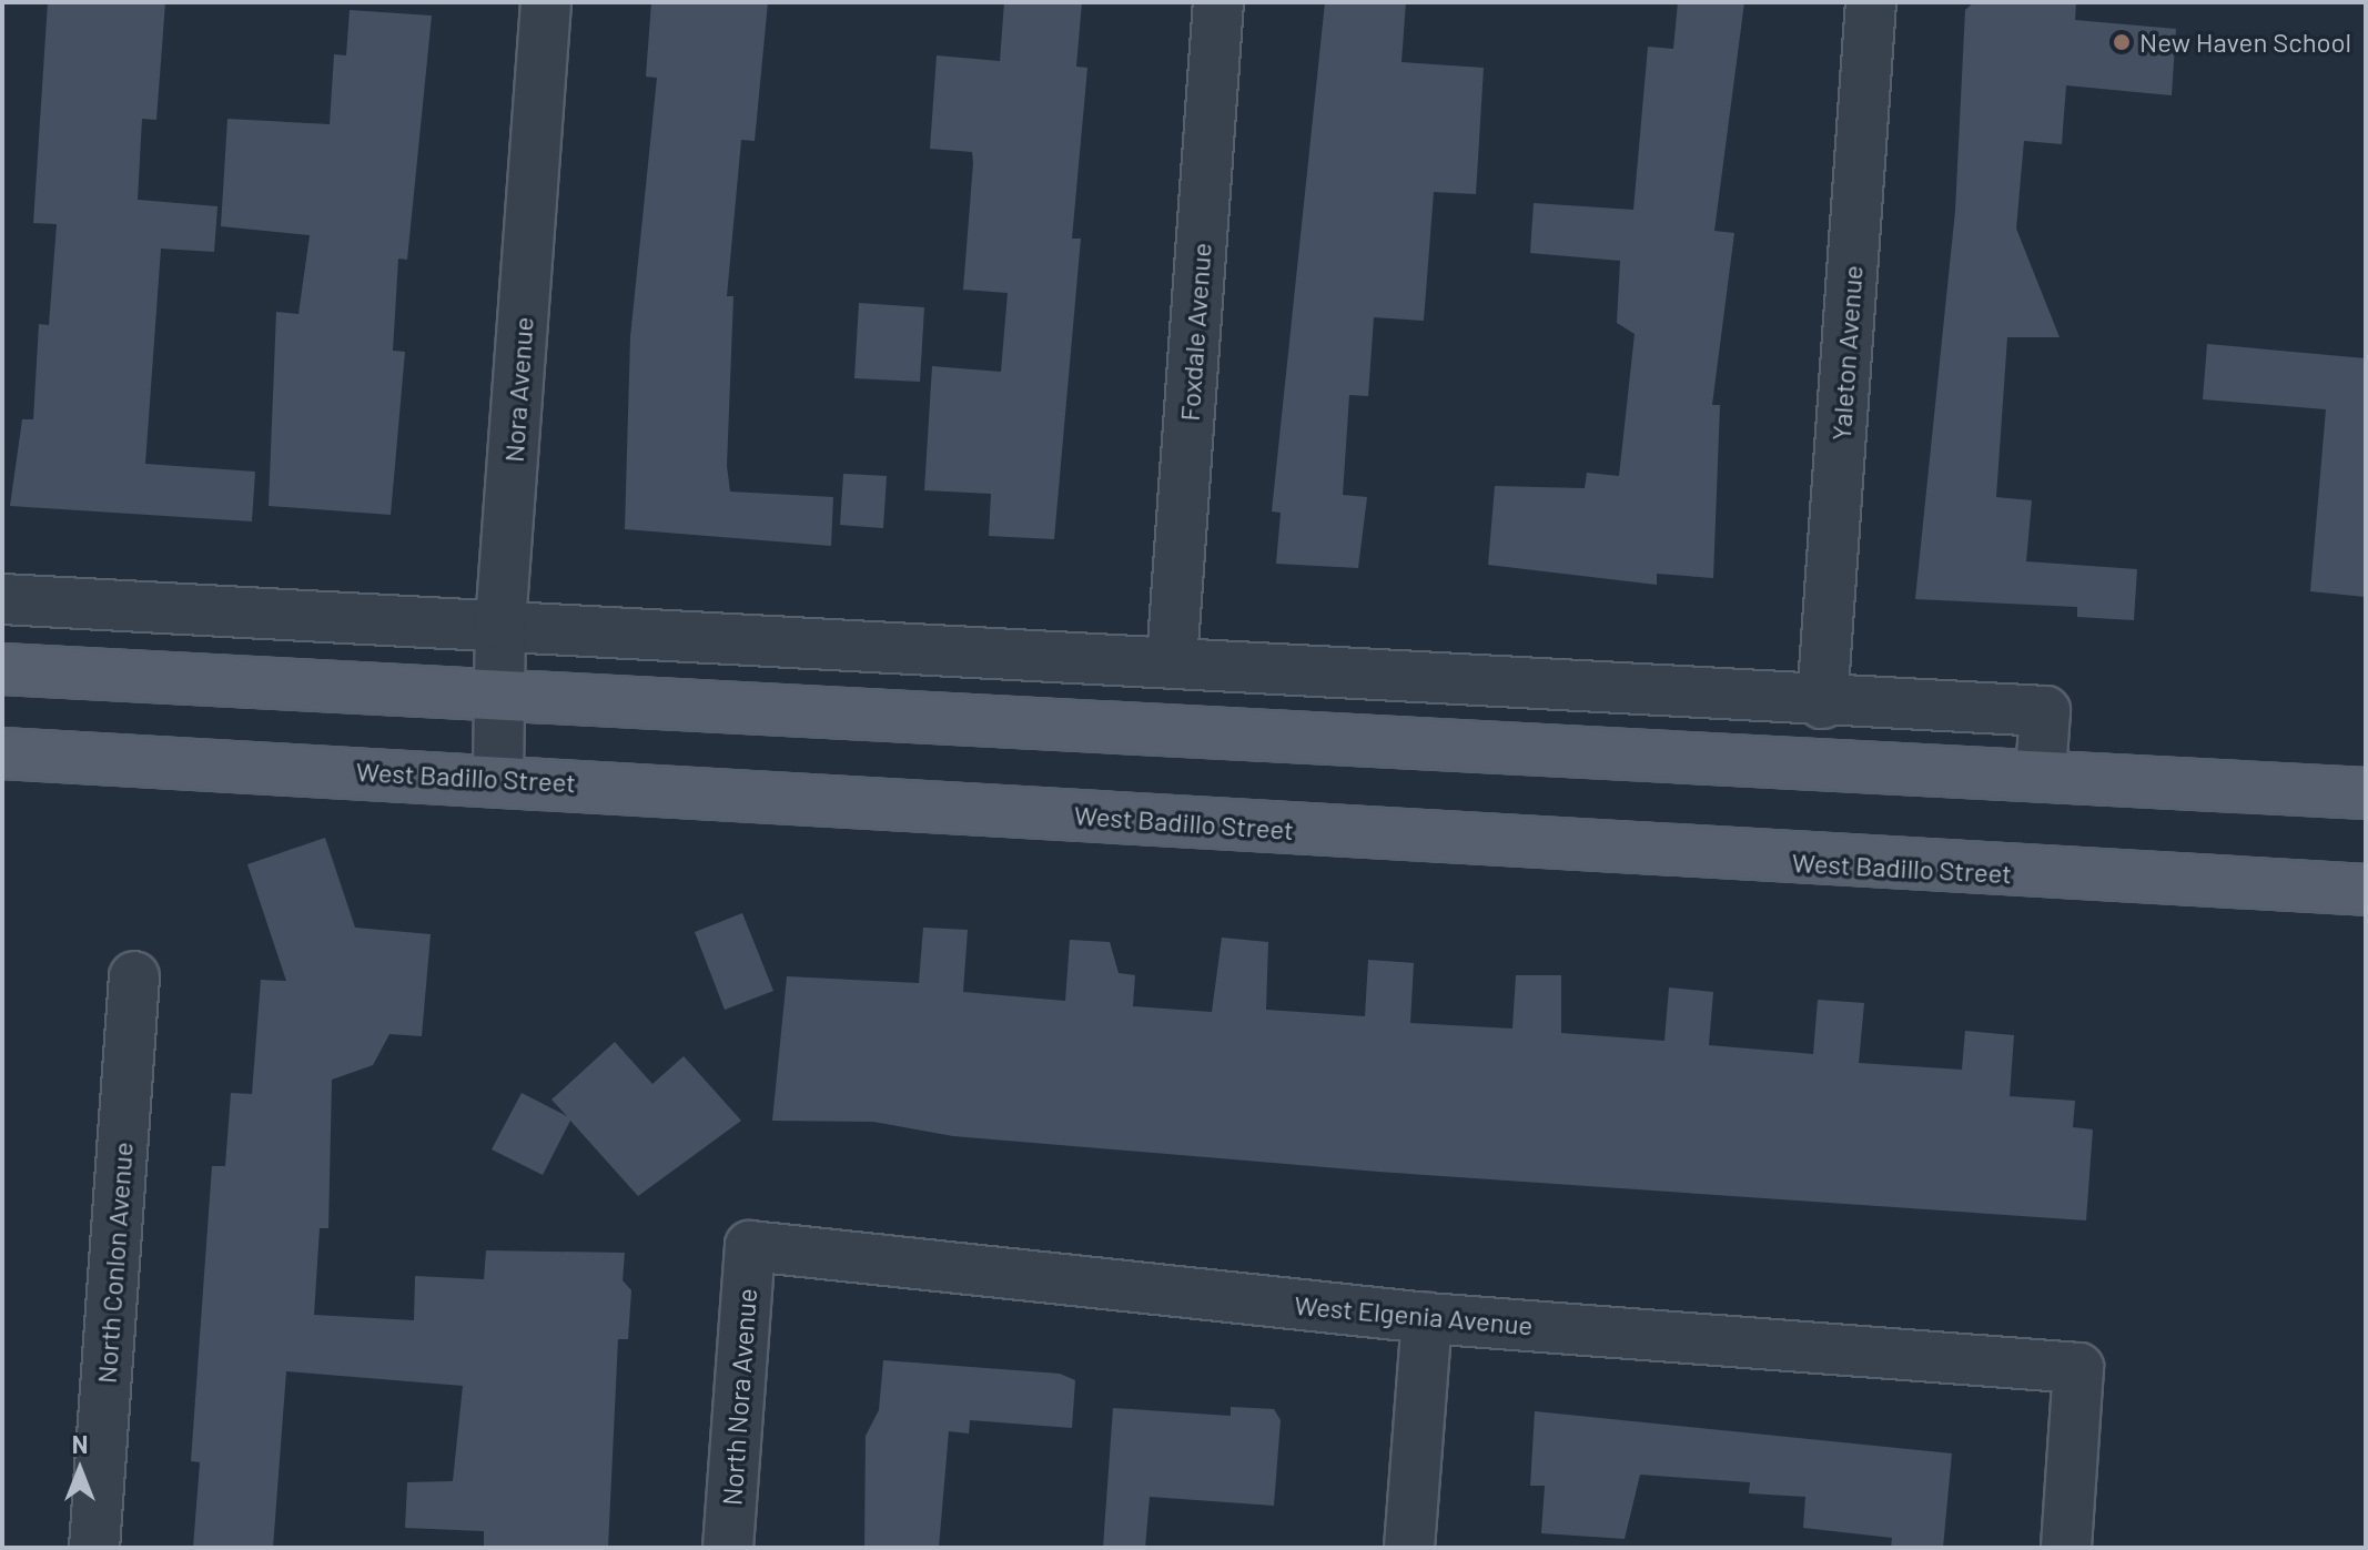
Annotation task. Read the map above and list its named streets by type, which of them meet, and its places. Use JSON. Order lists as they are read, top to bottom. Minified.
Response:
{"streets":{"main road":["West Badillo Street"],"street":["Foxdale Avenue","Yaleton Avenue","Nora Avenue","North Conlon Avenue","West Elgenia Avenue","North Nora Avenue"]},"crossings":[["Nora Avenue","West Badillo Street"],["West Elgenia Avenue","North Nora Avenue"]],"places":["New Haven School"],"north":"top"}
